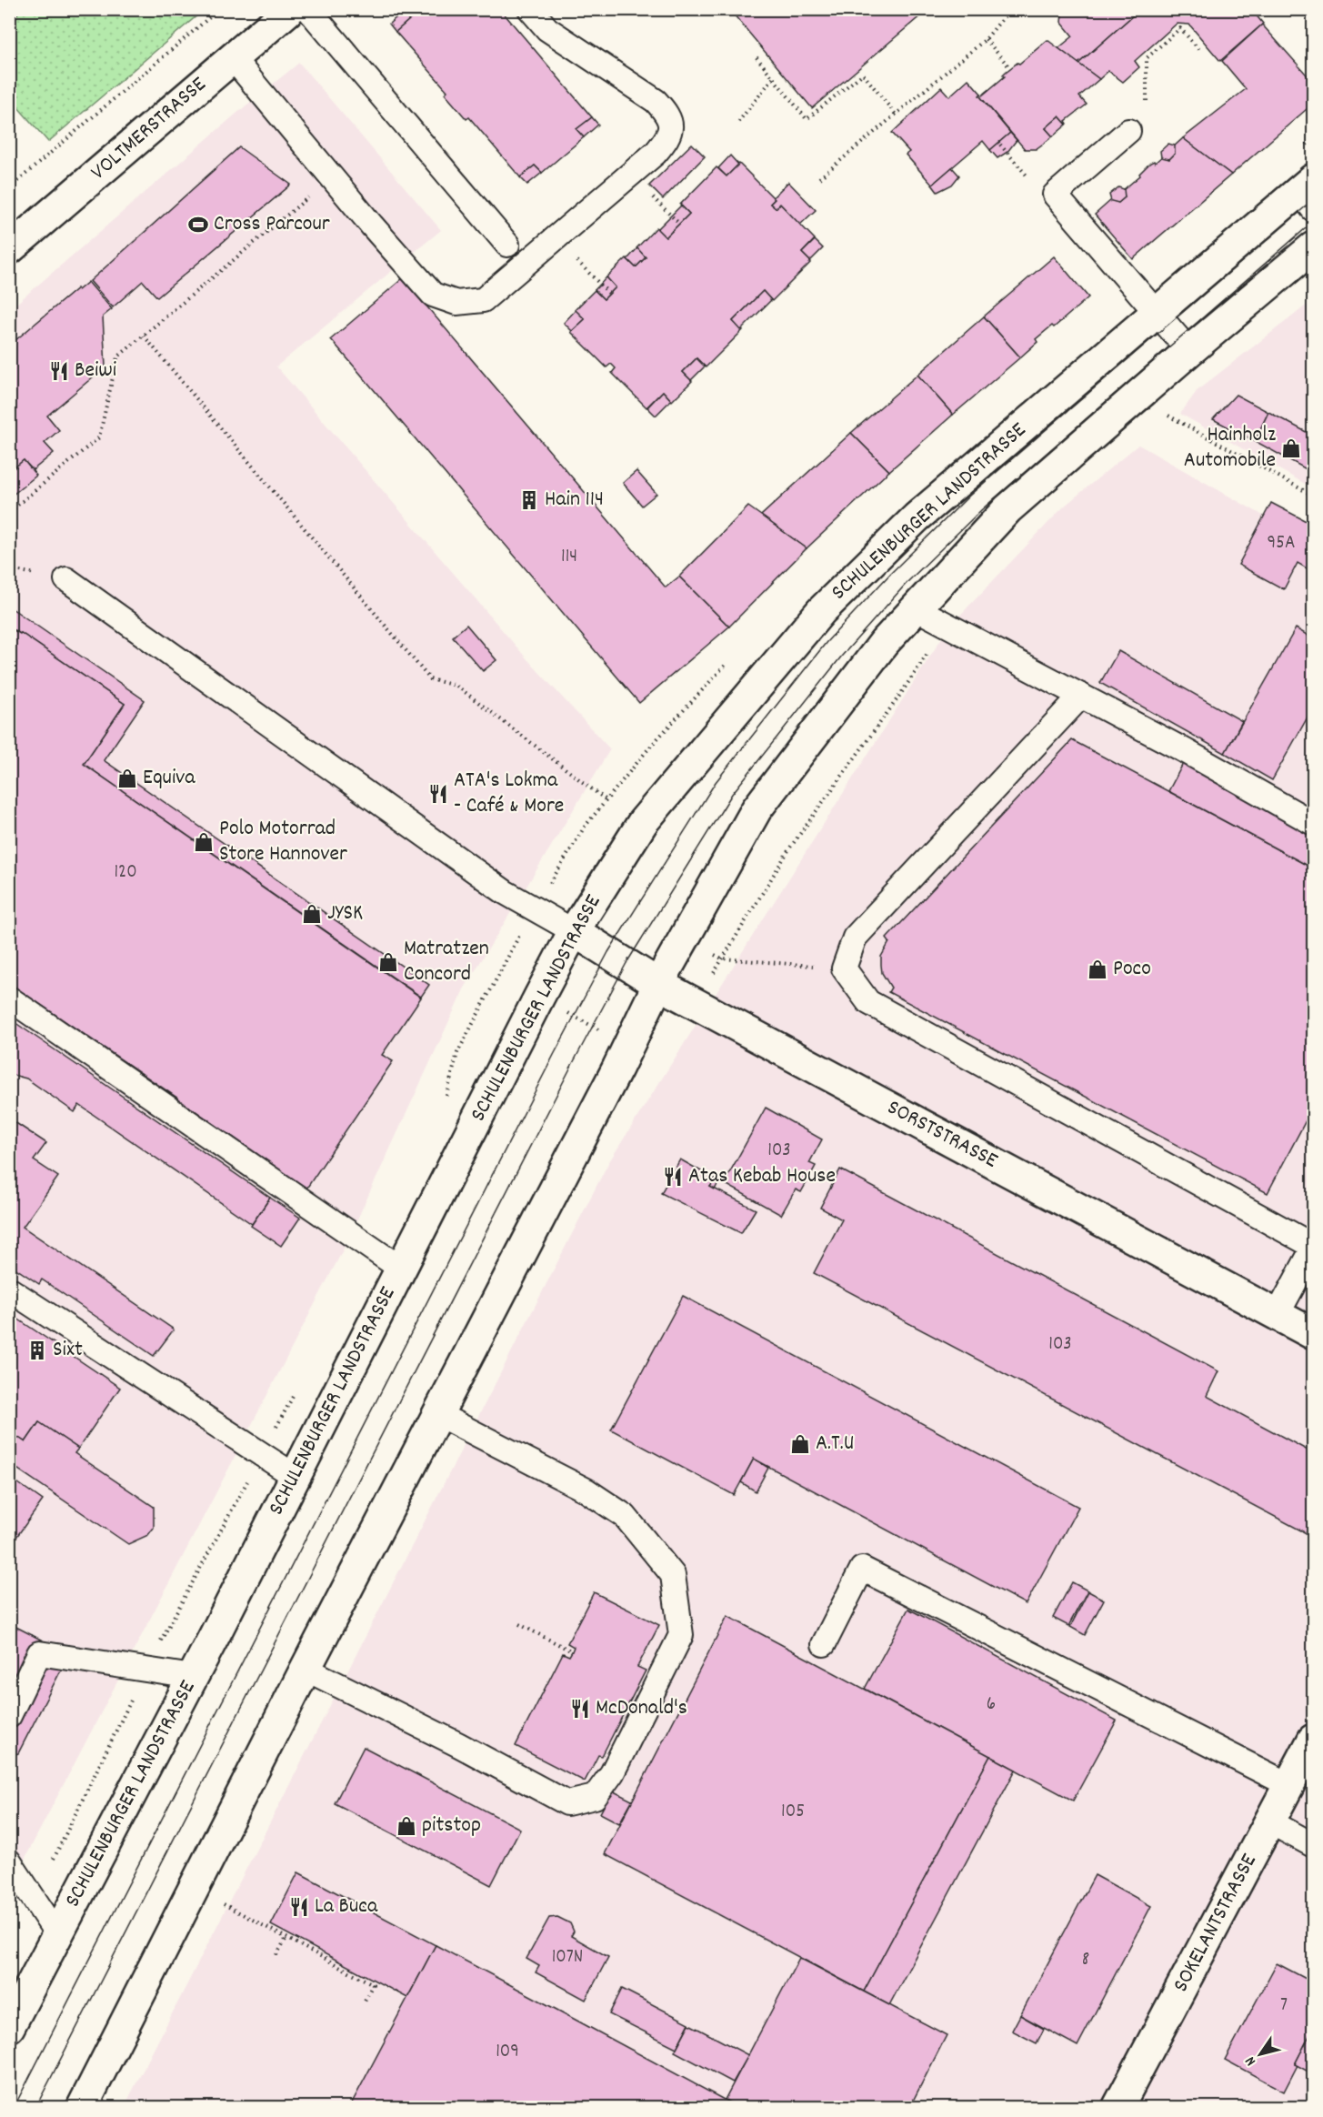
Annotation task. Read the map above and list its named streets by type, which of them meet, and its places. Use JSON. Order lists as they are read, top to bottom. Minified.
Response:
{"streets":{"main road":["VOLTMERSTRASSE","SCHULENBURGER LANDSTRASSE","SORSTSTRASSE","SOKELANTSTRASSE"]},"crossings":[["SCHULENBURGER LANDSTRASSE","SORSTSTRASSE"]],"places":{"sports":["Cross Parcour"],"restaurant":["Beiwi","ATA's Lokma - Café & More","Atas Kebab House","McDonald's","La Buca"],"shop":["Hainholz Automobile","Equiva","Polo Motorrad Store Hannover","JYSK","Matratzen Concord","Poco","A.T.U","pitstop"],"building":["Hain 114","Sixt"]},"house_numbers":["95A","114","120","103","103","6","105","107N","8","7","109"],"north":"bottom left"}
